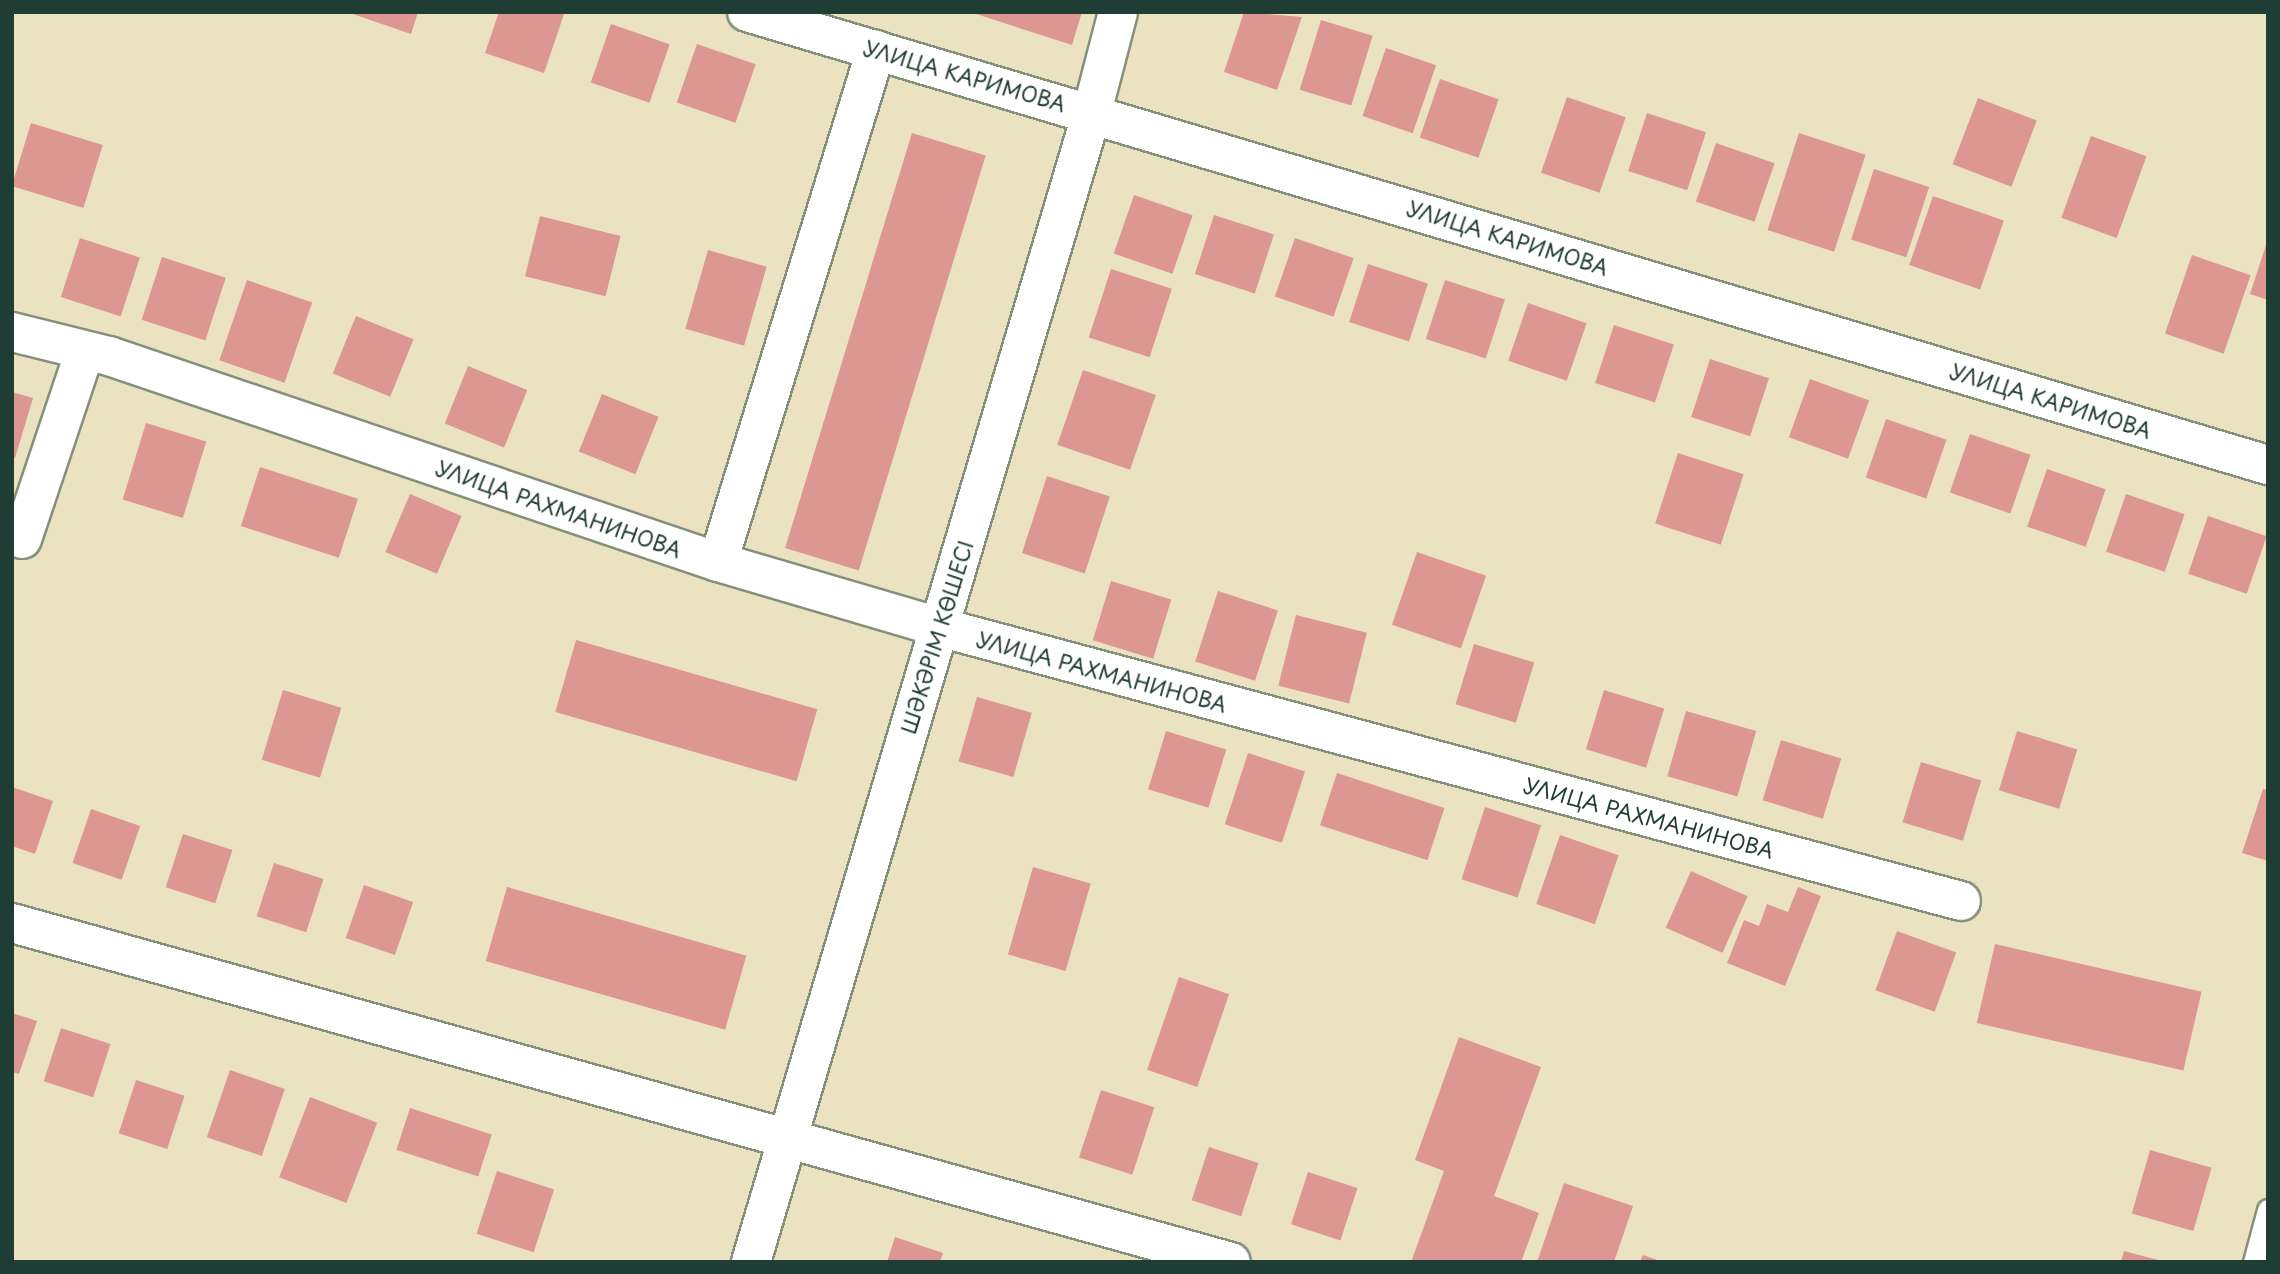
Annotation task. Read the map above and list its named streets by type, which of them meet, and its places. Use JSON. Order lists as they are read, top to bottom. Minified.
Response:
{"streets":{"street":["УЛИЦА КАРИМОВА","УЛИЦА РАХМАНИНОВА","ШӘКӘРІМ КӨШЕСІ"]},"crossings":[["УЛИЦА КАРИМОВА","ШӘКӘРІМ КӨШЕСІ"],["УЛИЦА РАХМАНИНОВА","ШӘКӘРІМ КӨШЕСІ"]]}
